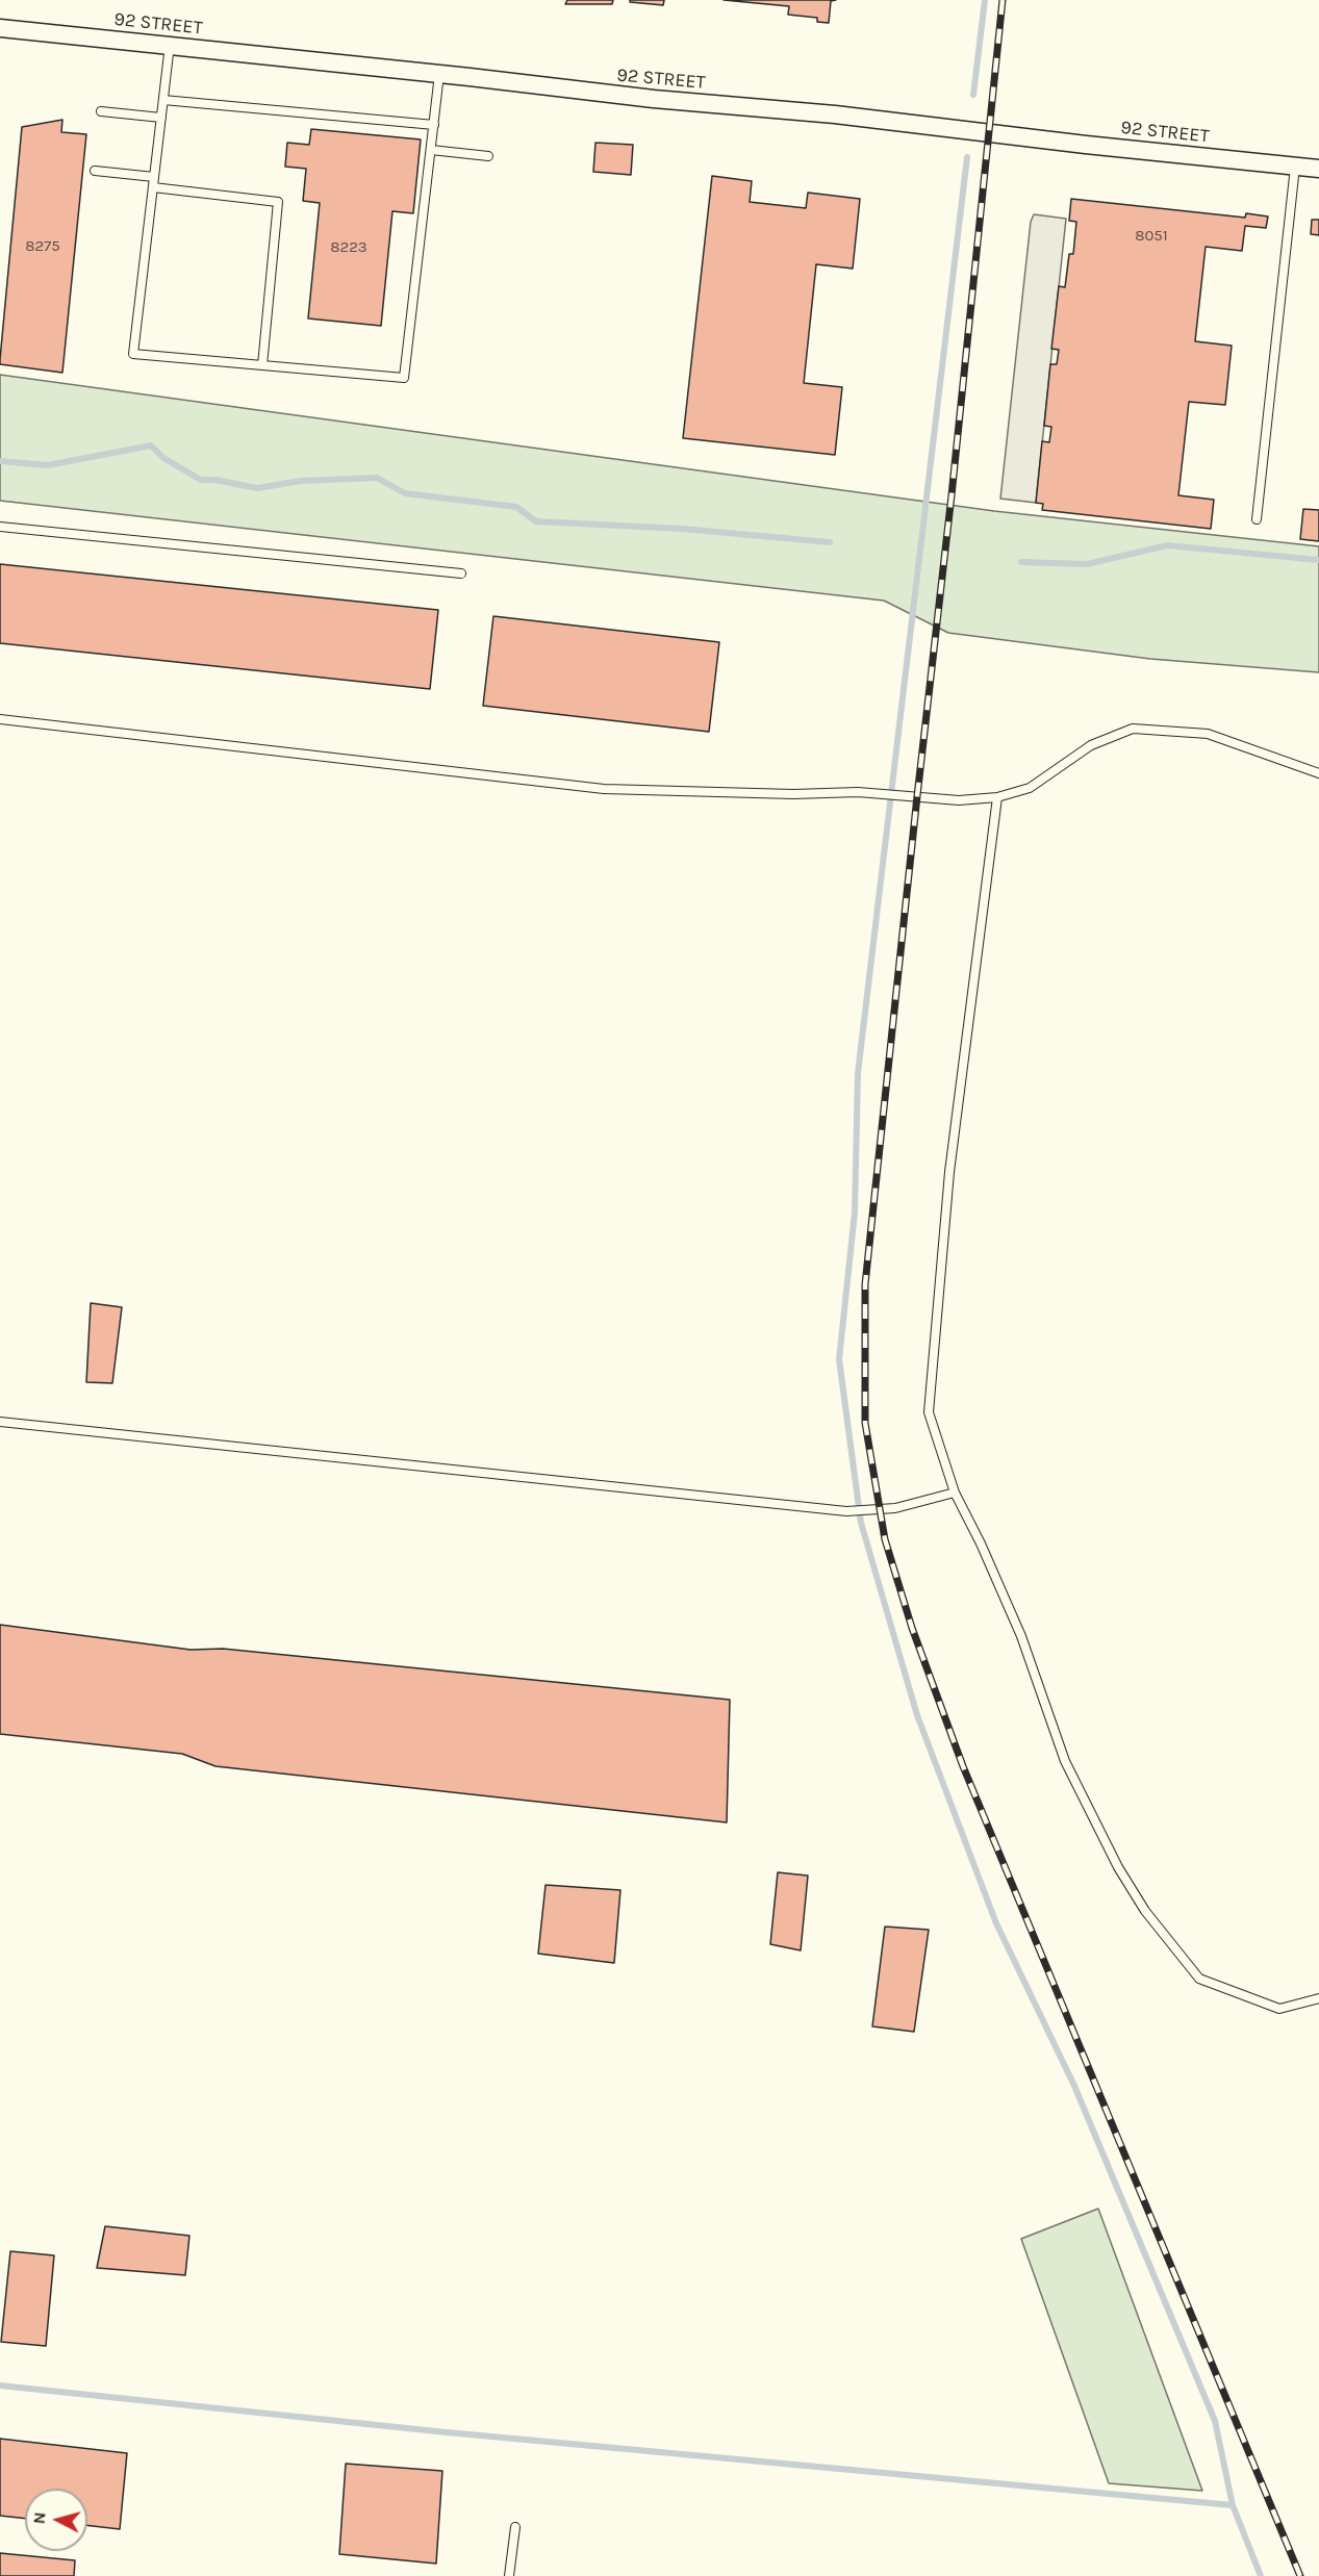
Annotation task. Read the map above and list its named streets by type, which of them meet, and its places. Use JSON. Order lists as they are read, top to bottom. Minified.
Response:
{"streets":{"street":["92 STREET"]},"house_numbers":["8051","8275","8223"],"north":"left"}
